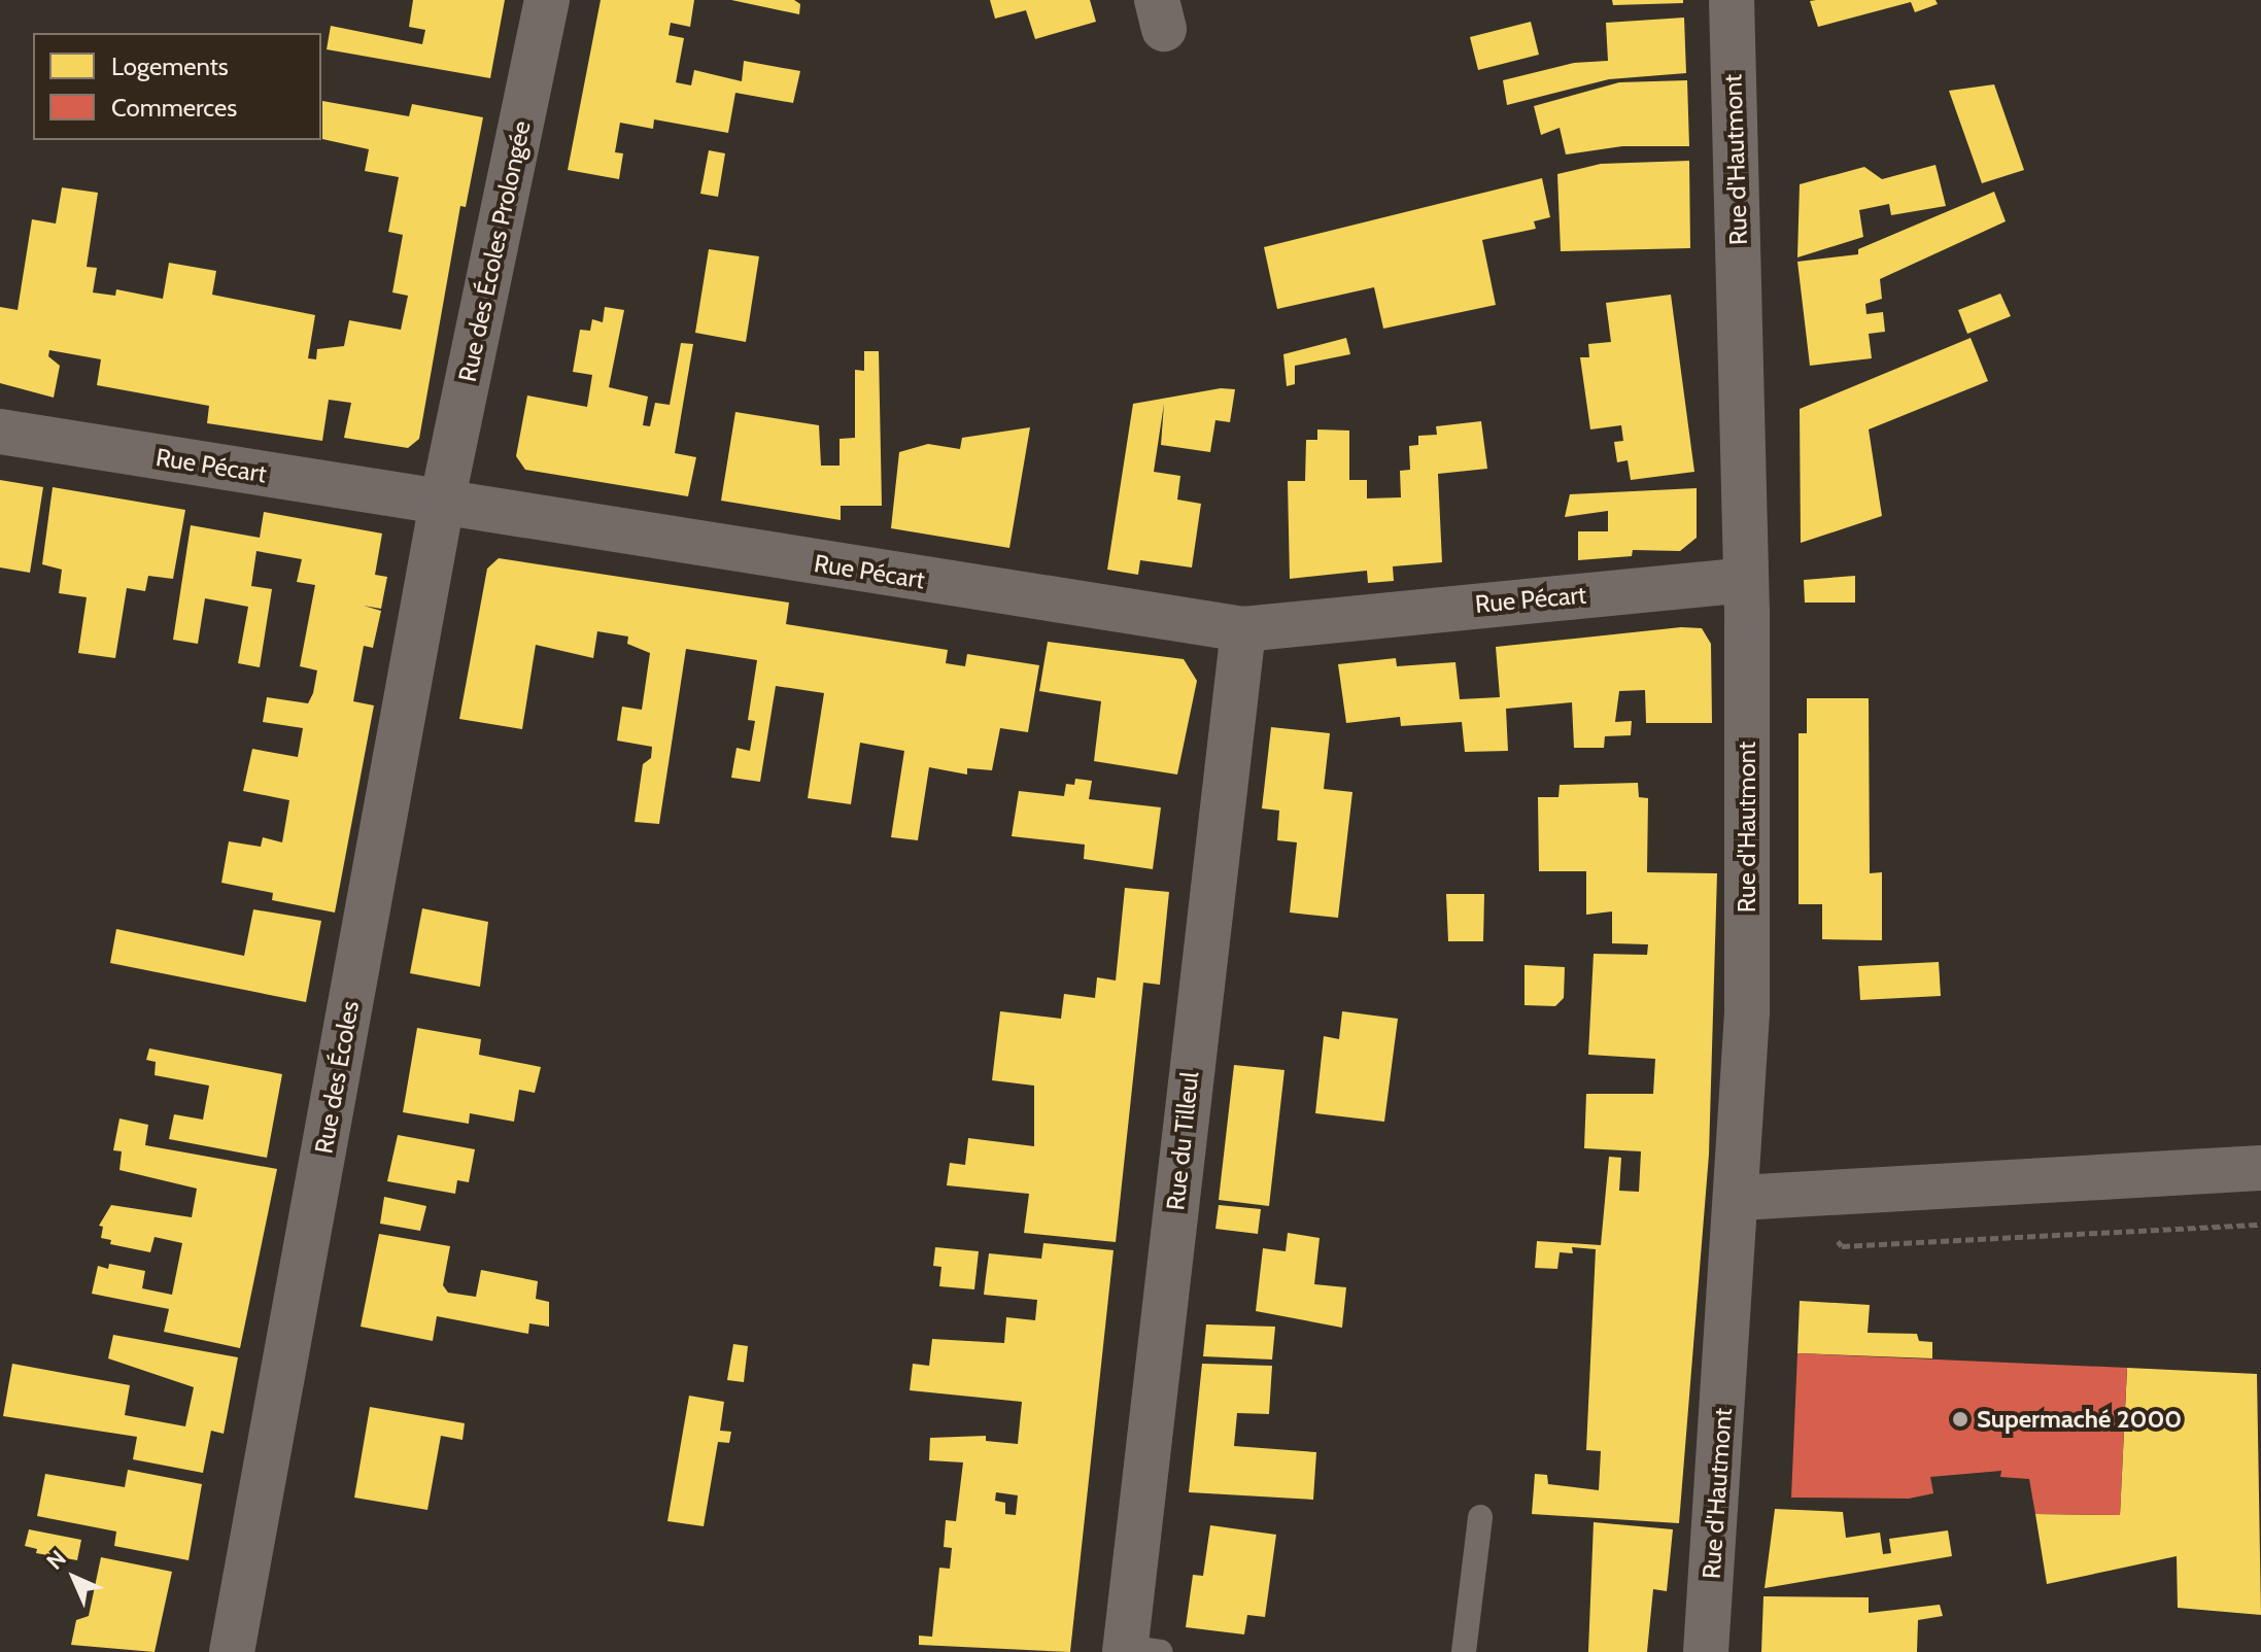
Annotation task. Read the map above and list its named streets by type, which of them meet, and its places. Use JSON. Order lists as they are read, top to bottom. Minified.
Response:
{"streets":{"street":["Rue d'Hautmont","Rue des Écoles Prolongée","Rue Pécart","Rue des Écoles","Rue du Tilleul"]},"crossings":[["Rue d'Hautmont","Rue Pécart"],["Rue des Écoles Prolongée","Rue Pécart"],["Rue des Écoles Prolongée","Rue des Écoles"],["Rue Pécart","Rue des Écoles"],["Rue Pécart","Rue du Tilleul"]],"places":["Supermaché 2000"],"legend":["Logements","Commerces"],"north":"top left"}
